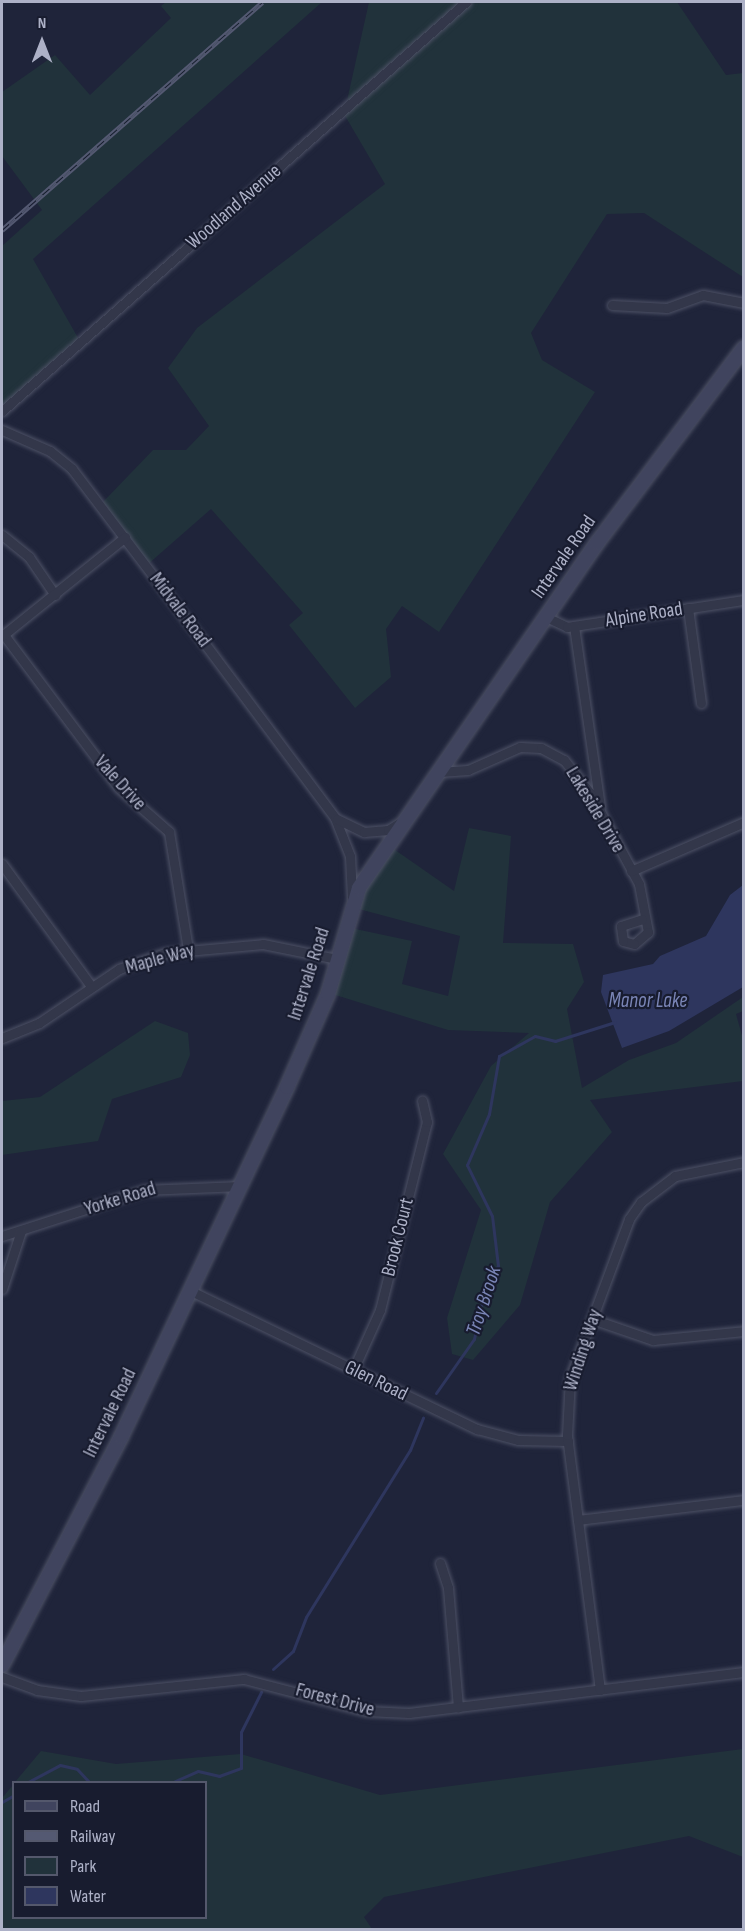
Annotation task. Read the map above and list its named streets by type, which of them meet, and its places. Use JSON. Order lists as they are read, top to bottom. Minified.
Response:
{"streets":{"street":["Woodland Avenue","Intervale Road","Midvale Road","Alpine Road","Vale Drive","Lakeside Drive","Maple Way","Yorke Road","Brook Court","Winding Way","Glen Road","Forest Drive"]},"crossings":[["Intervale Road","Midvale Road"],["Intervale Road","Alpine Road"],["Intervale Road","Lakeside Drive"],["Intervale Road","Maple Way"],["Intervale Road","Yorke Road"],["Intervale Road","Glen Road"],["Vale Drive","Maple Way"],["Brook Court","Glen Road"],["Winding Way","Glen Road"],["Winding Way","Forest Drive"]],"water":["Manor Lake","Troy Brook"],"legend":["Road","Railway","Park","Water"],"north":"top"}
